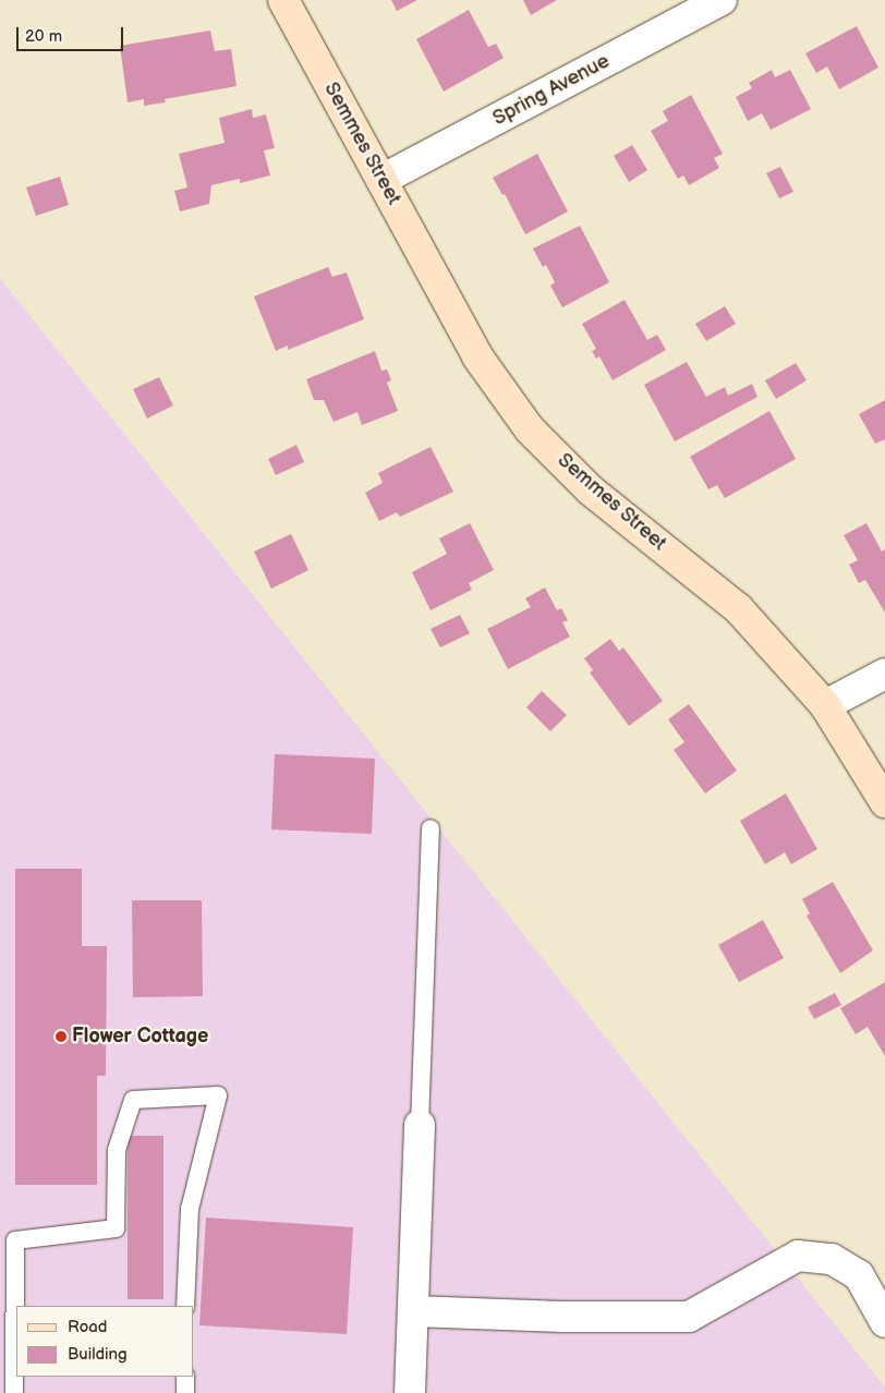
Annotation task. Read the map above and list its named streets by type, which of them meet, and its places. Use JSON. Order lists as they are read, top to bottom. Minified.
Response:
{"streets":{"street":["Spring Avenue","Semmes Street"]},"crossings":[["Spring Avenue","Semmes Street"]],"places":["Flower Cottage"],"legend":["Road","Building"],"scale_bar":"20 m"}
